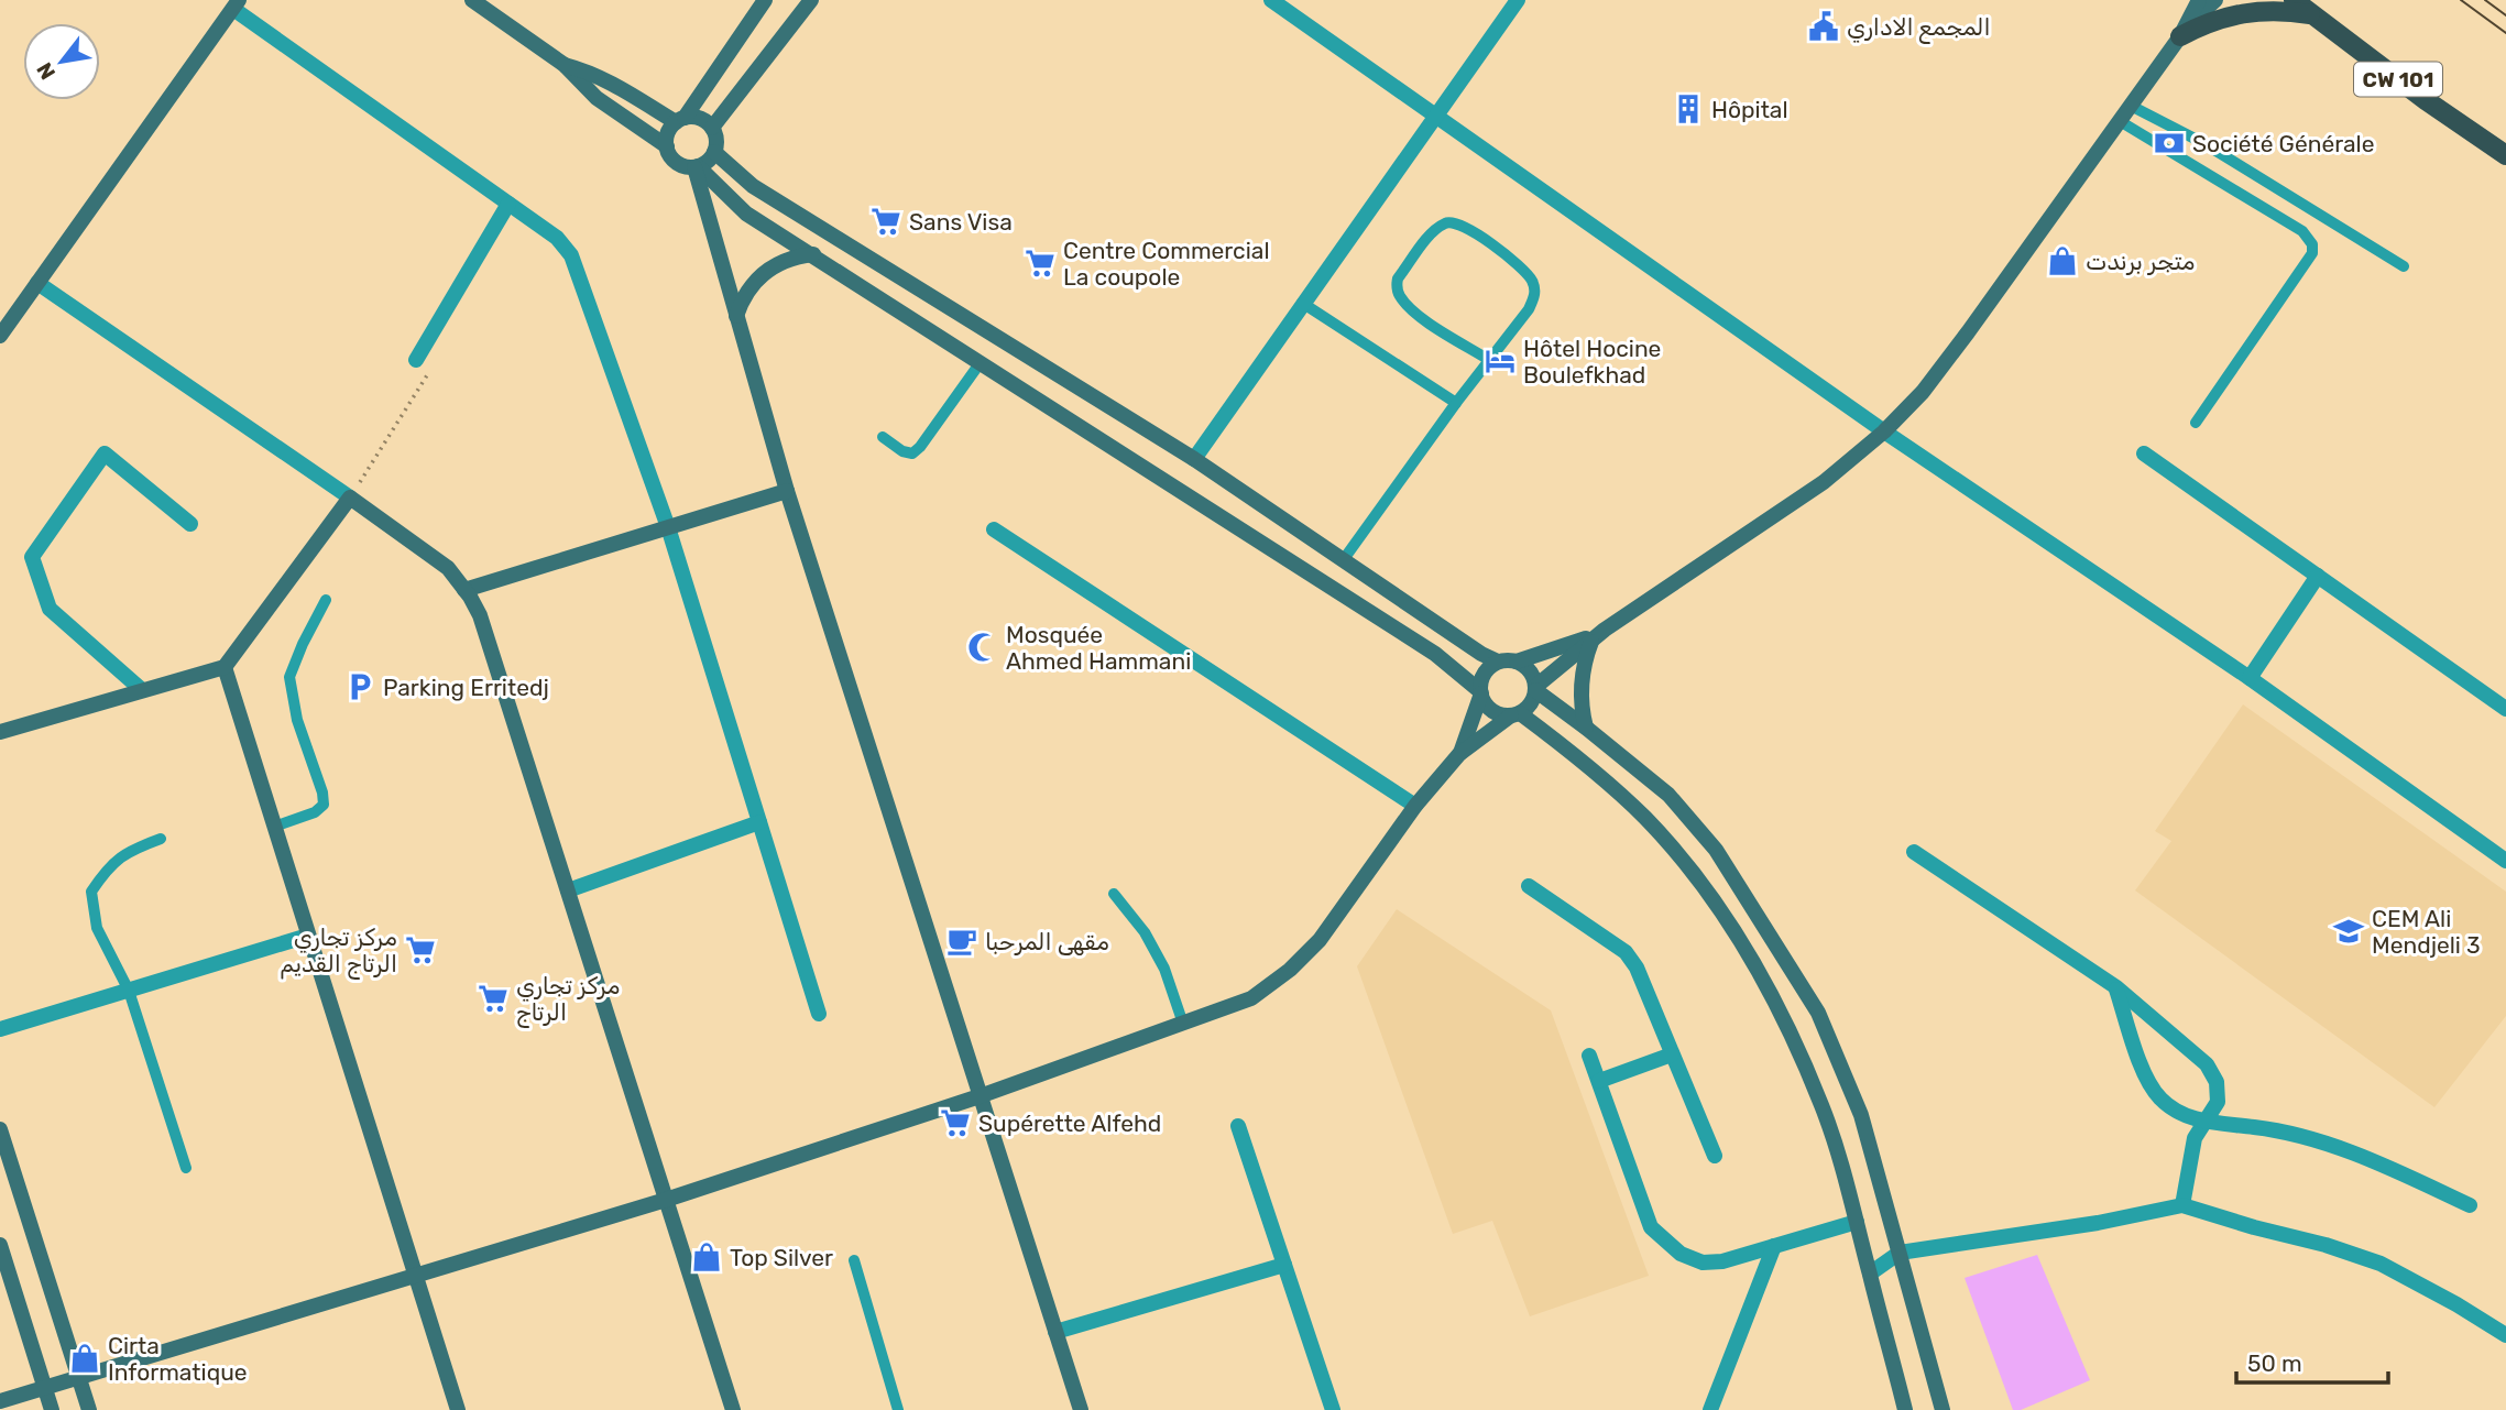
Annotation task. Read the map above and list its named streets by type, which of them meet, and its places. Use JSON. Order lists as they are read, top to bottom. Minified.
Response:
{"streets":{"main road":["CW 101"]},"places":{"public building":["المجمع الاداري"],"building":["Hôpital"],"bank":["Société Générale"],"supermarket":["Sans Visa","Centre Commercial La coupole","مركز تجاري الرتاج القديم","مركز تجاري الرتاج","Supérette Alfehd"],"shop":["متجر برندت","Top Silver","Cirta Informatique"],"hotel":["Hôtel Hocine Boulefkhad"],"mosque":["Mosquée Ahmed Hammani"],"parking":["Parking Erritedj"],"school or university":["CEM Ali Mendjeli 3"],"cafe":["مقهى المرحبا"]},"scale_bar":"50 m","north":"bottom left"}
